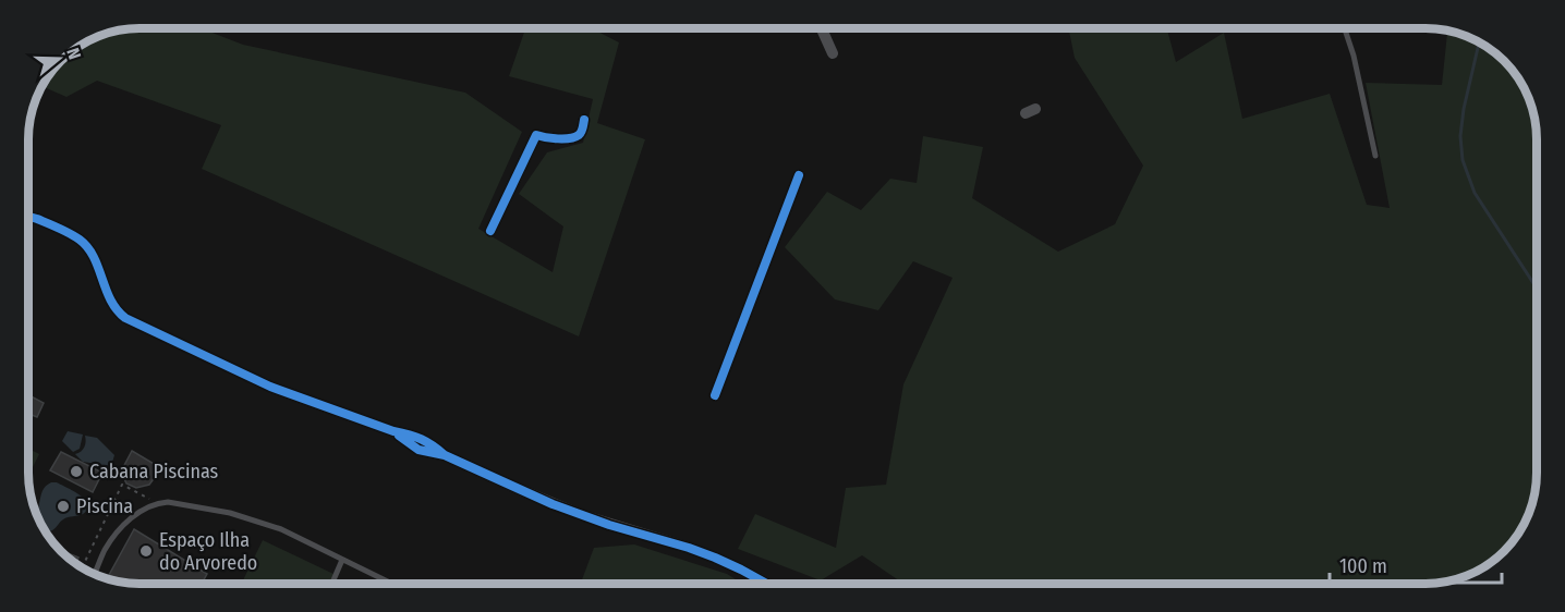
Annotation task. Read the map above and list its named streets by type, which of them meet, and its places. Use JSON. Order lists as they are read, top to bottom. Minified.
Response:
{"places":["Cabana Piscinas","Piscina","Espaço Ilha do Arvoredo"],"scale_bar":"100 m","north":"right"}
